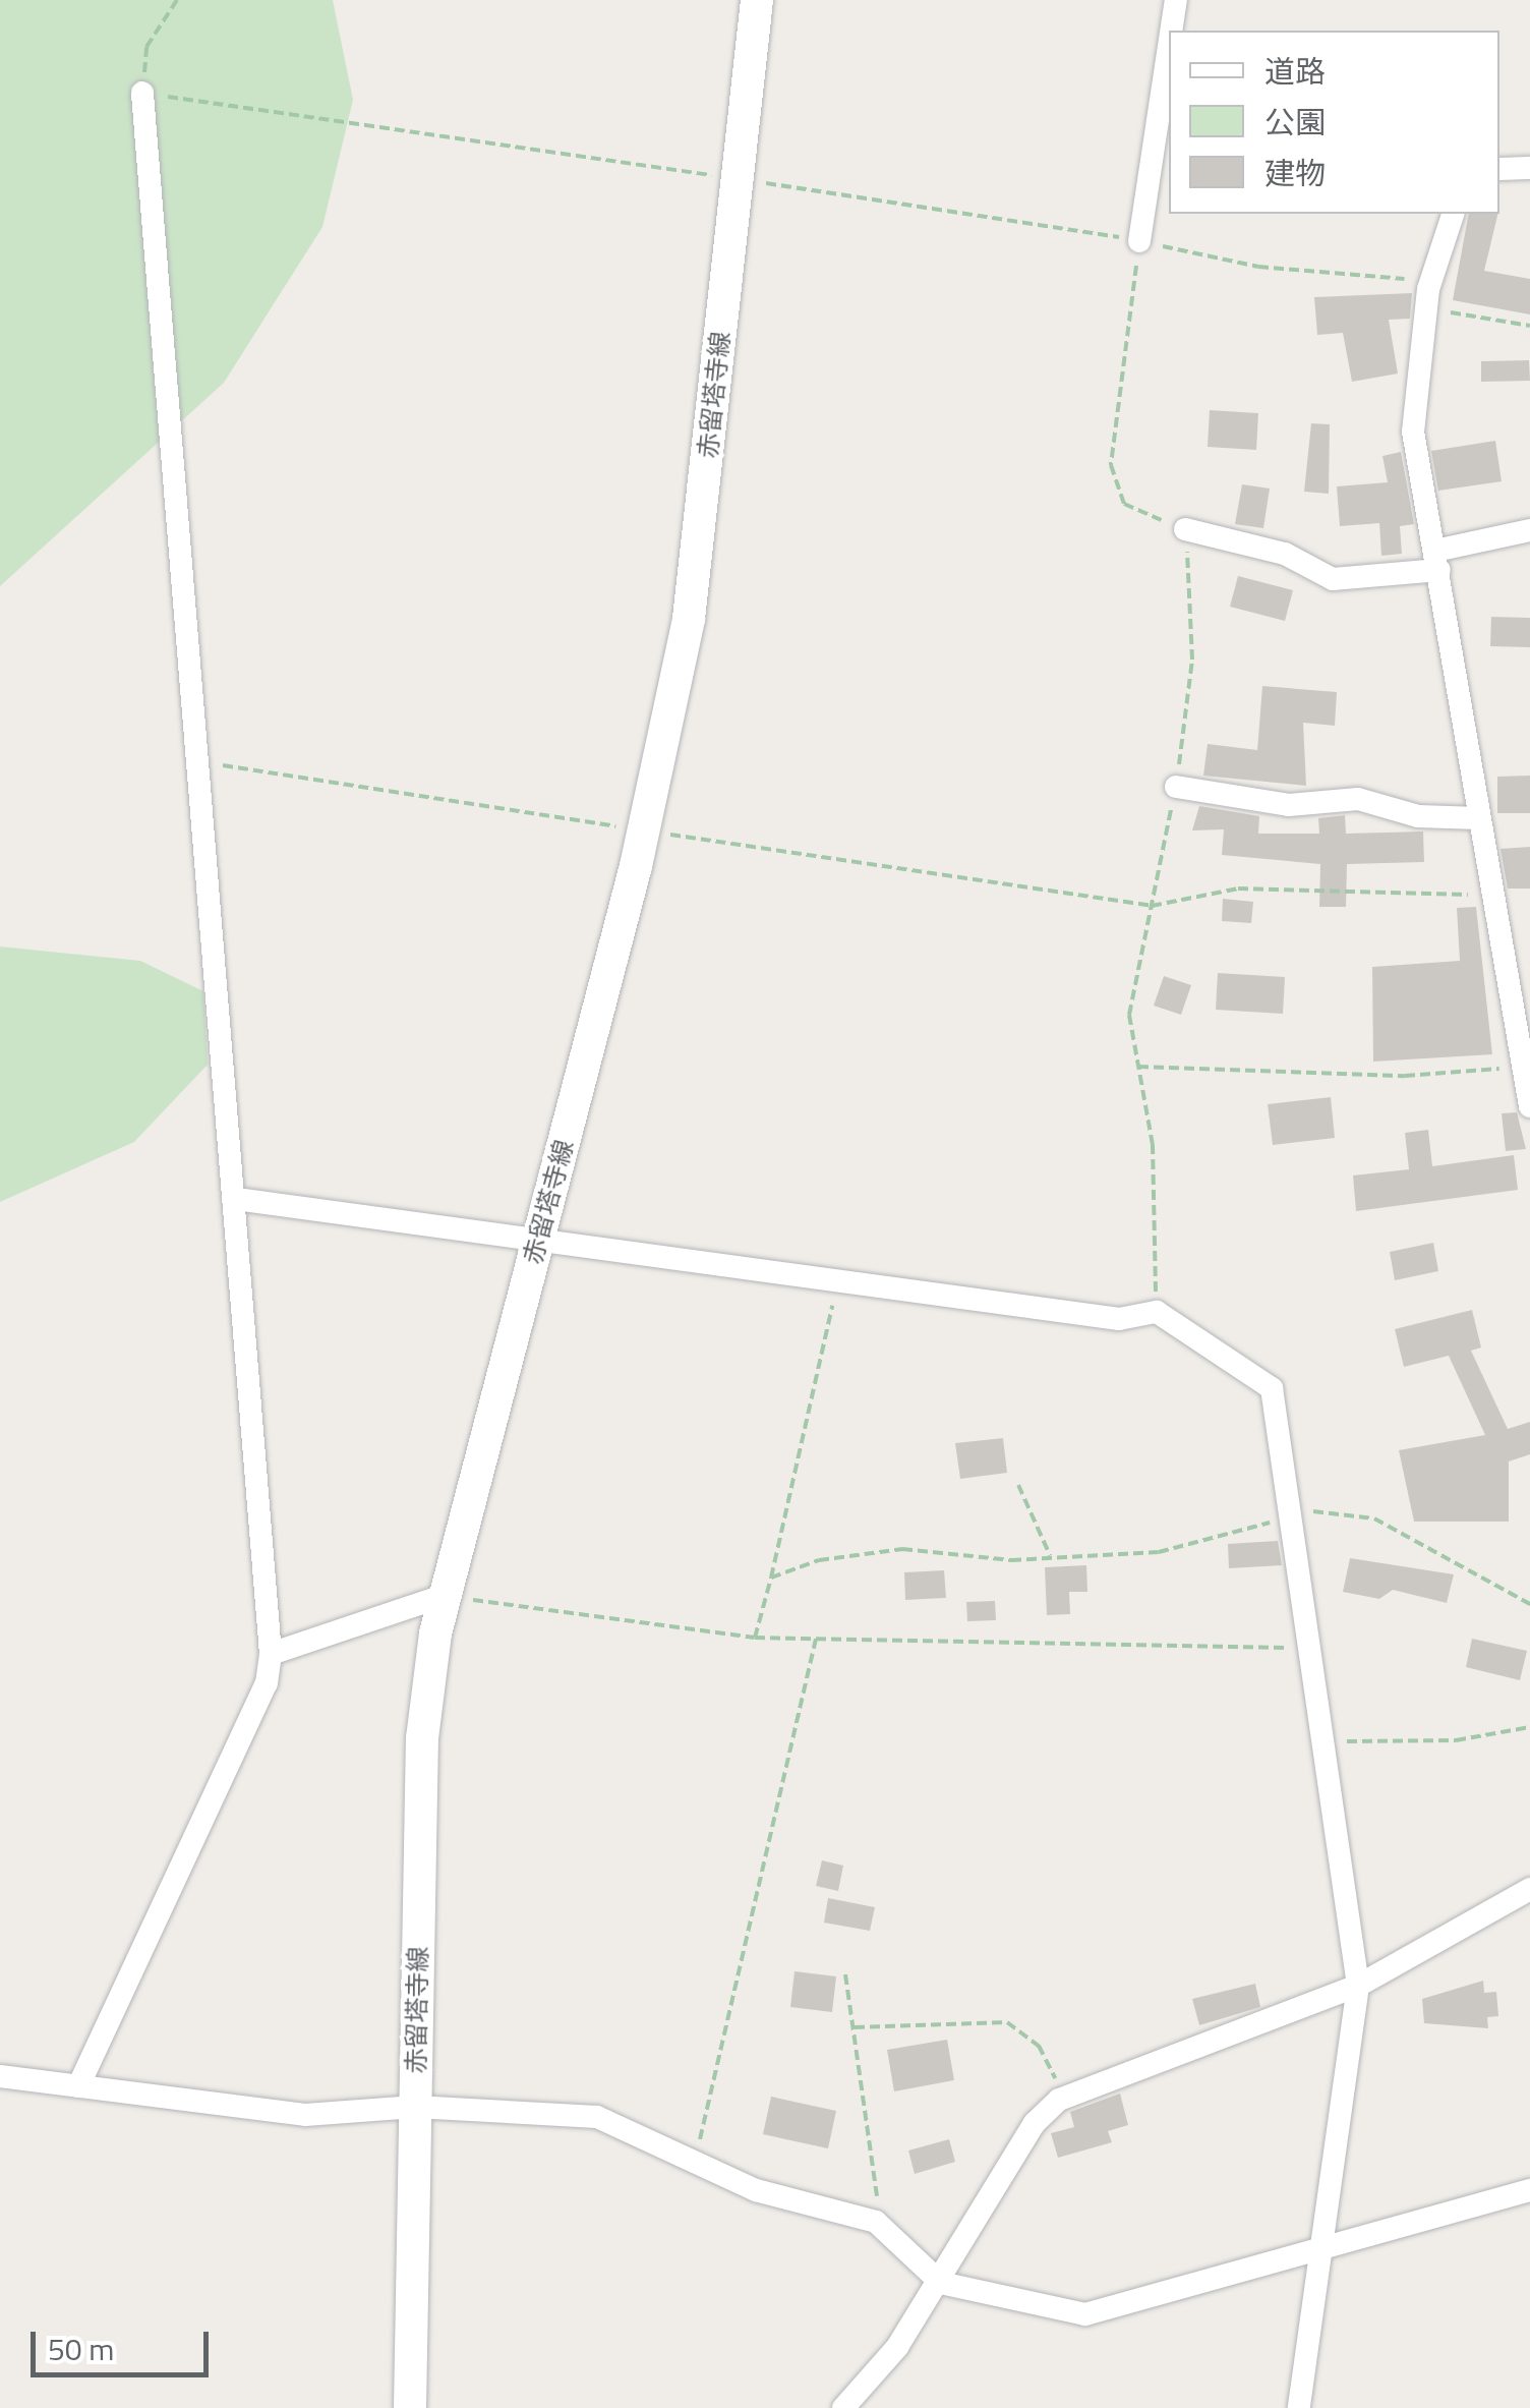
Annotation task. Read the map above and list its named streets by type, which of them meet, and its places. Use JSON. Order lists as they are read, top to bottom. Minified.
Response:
{"streets":{"main road":["赤留塔寺線"]},"legend":["道路","公園","建物"],"scale_bar":"50 m"}
